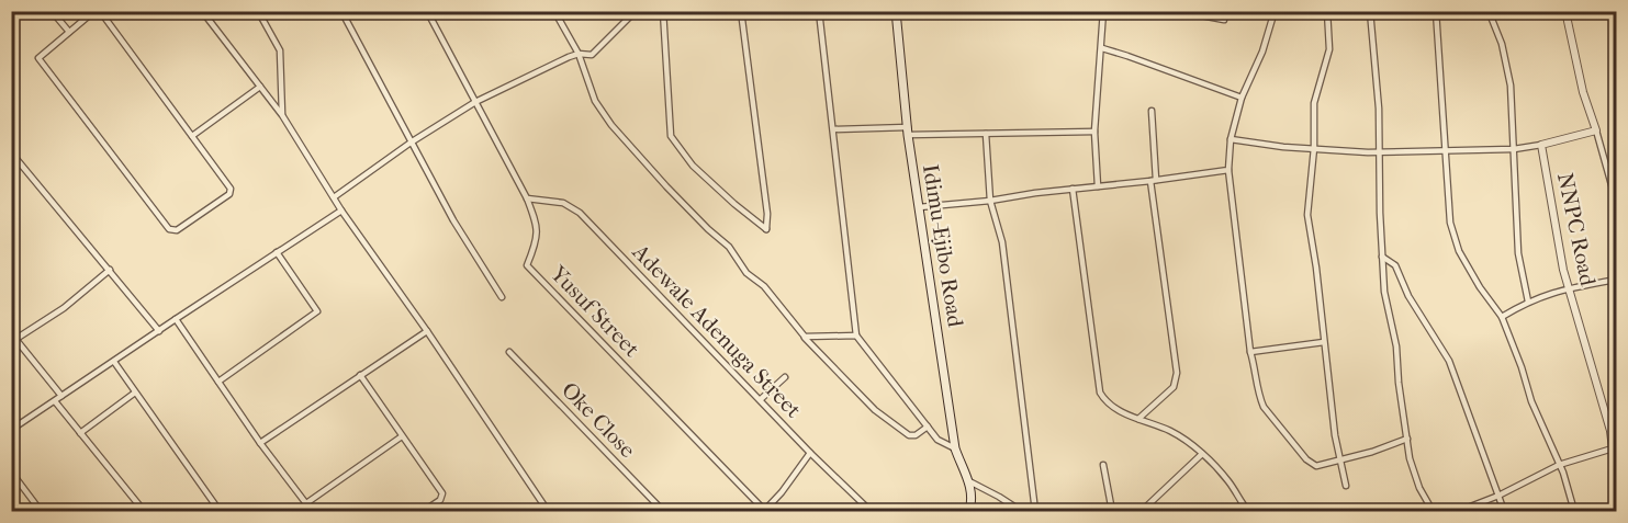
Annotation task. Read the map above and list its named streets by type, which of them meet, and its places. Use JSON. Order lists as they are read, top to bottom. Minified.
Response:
{"streets":{"main road":["Idimu-Ejibo Road"],"street":["NNPC Road","Yusuf Street","Adewale Adenuga Street","Oke Close"]},"crossings":[["Yusuf Street","Adewale Adenuga Street"]]}
